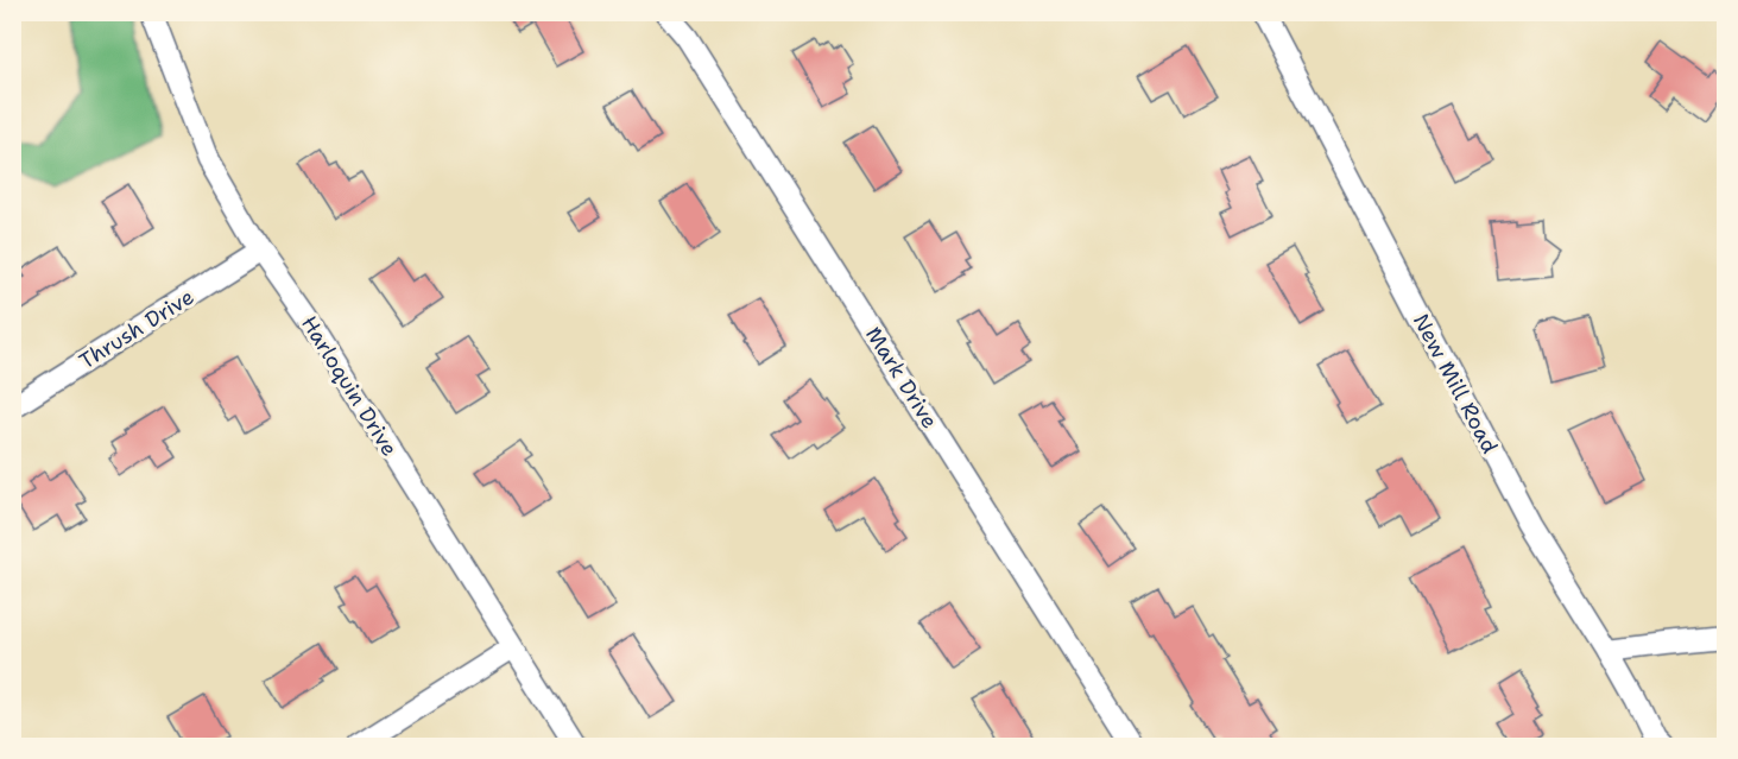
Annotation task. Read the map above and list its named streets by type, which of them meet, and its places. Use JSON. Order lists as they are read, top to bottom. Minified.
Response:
{"streets":{"street":["Thrush Drive","Mark Drive","New Mill Road","Harloquin Drive"]},"crossings":[["Thrush Drive","Harloquin Drive"]]}
